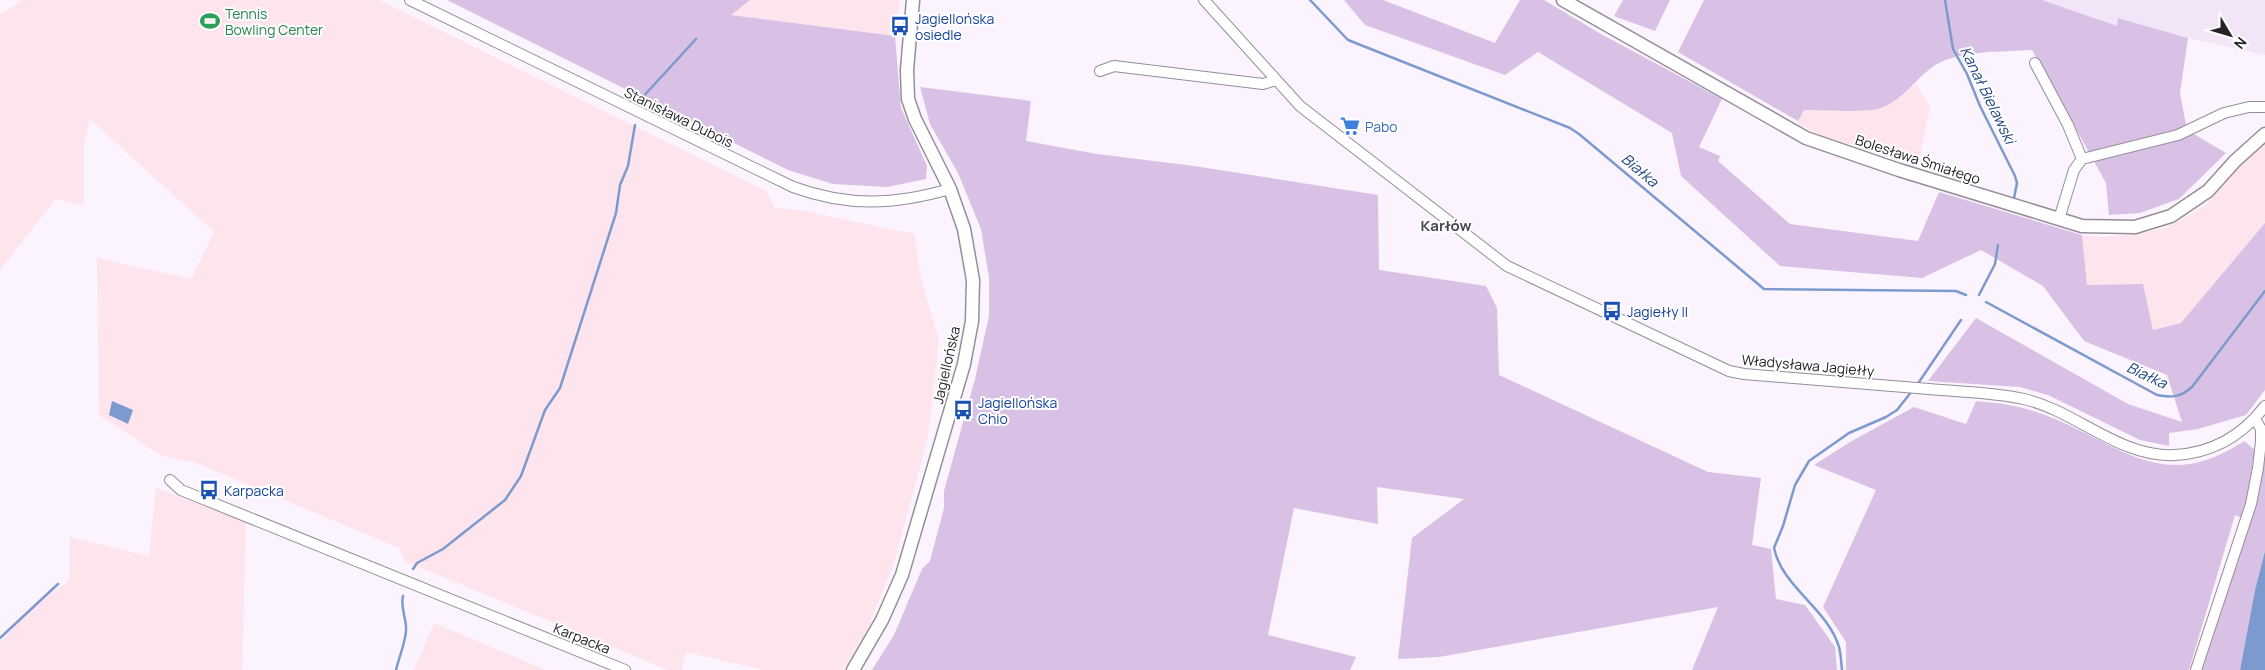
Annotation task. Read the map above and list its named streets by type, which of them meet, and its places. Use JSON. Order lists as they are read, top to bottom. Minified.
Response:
{"streets":{"street":["Stanisława Dubois","Bolesława Śmiałego","Jagiellońska","Władysława Jagiełły","Karpacka"]},"crossings":[["Stanisława Dubois","Jagiellońska"]],"districts":["Karłów"],"water":["Kanał Bielawski","Białka"],"places":{"sports":["Tennis Bowling Center"],"bus stop":["Jagiellońska osiedle","Jagiełły II","Jagiellońska Chio","Karpacka"],"supermarket":["Pabo"]},"north":"bottom right"}
